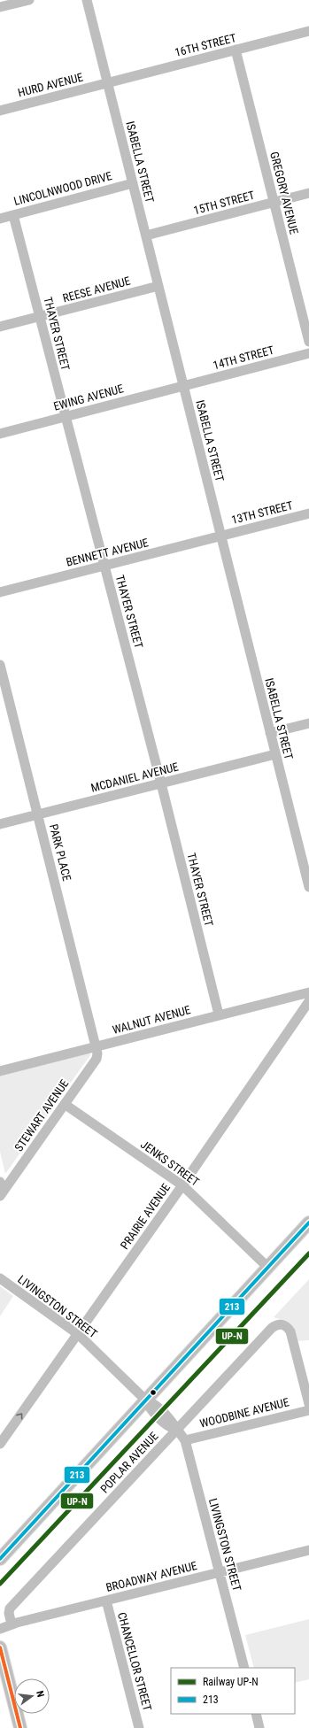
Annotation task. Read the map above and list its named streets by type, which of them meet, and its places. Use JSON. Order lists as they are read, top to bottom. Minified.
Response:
{"streets":{"street":["16TH STREET","HURD AVENUE","ISABELLA STREET","LINCOLNWOOD DRIVE","GREGORY AVENUE","15TH STREET","REESE AVENUE","THAYER STREET","14TH STREET","EWING AVENUE","13TH STREET","BENNETT AVENUE","MCDANIEL AVENUE","PARK PLACE","WALNUT AVENUE","STEWART AVENUE","JENKS STREET","PRAIRIE AVENUE","LIVINGSTON STREET","WOODBINE AVENUE","POPLAR AVENUE","BROADWAY AVENUE","CHANCELLOR STREET"]},"crossings":[["16TH STREET","HURD AVENUE"],["16TH STREET","ISABELLA STREET"],["16TH STREET","GREGORY AVENUE"],["HURD AVENUE","ISABELLA STREET"],["ISABELLA STREET","LINCOLNWOOD DRIVE"],["ISABELLA STREET","15TH STREET"],["ISABELLA STREET","REESE AVENUE"],["ISABELLA STREET","14TH STREET"],["ISABELLA STREET","EWING AVENUE"],["ISABELLA STREET","13TH STREET"],["ISABELLA STREET","BENNETT AVENUE"],["ISABELLA STREET","MCDANIEL AVENUE"],["LINCOLNWOOD DRIVE","THAYER STREET"],["GREGORY AVENUE","15TH STREET"],["REESE AVENUE","THAYER STREET"],["THAYER STREET","EWING AVENUE"],["THAYER STREET","BENNETT AVENUE"],["THAYER STREET","MCDANIEL AVENUE"],["THAYER STREET","WALNUT AVENUE"],["14TH STREET","EWING AVENUE"],["13TH STREET","BENNETT AVENUE"],["MCDANIEL AVENUE","PARK PLACE"],["PARK PLACE","WALNUT AVENUE"],["PARK PLACE","STEWART AVENUE"],["WALNUT AVENUE","STEWART AVENUE"],["STEWART AVENUE","JENKS STREET"],["JENKS STREET","PRAIRIE AVENUE"],["PRAIRIE AVENUE","LIVINGSTON STREET"],["LIVINGSTON STREET","WOODBINE AVENUE"],["LIVINGSTON STREET","POPLAR AVENUE"],["LIVINGSTON STREET","BROADWAY AVENUE"],["POPLAR AVENUE","BROADWAY AVENUE"],["BROADWAY AVENUE","CHANCELLOR STREET"]],"lines":["transit line 213","rail line UP-N"],"legend":["Railway UP-N","213"],"north":"right"}
